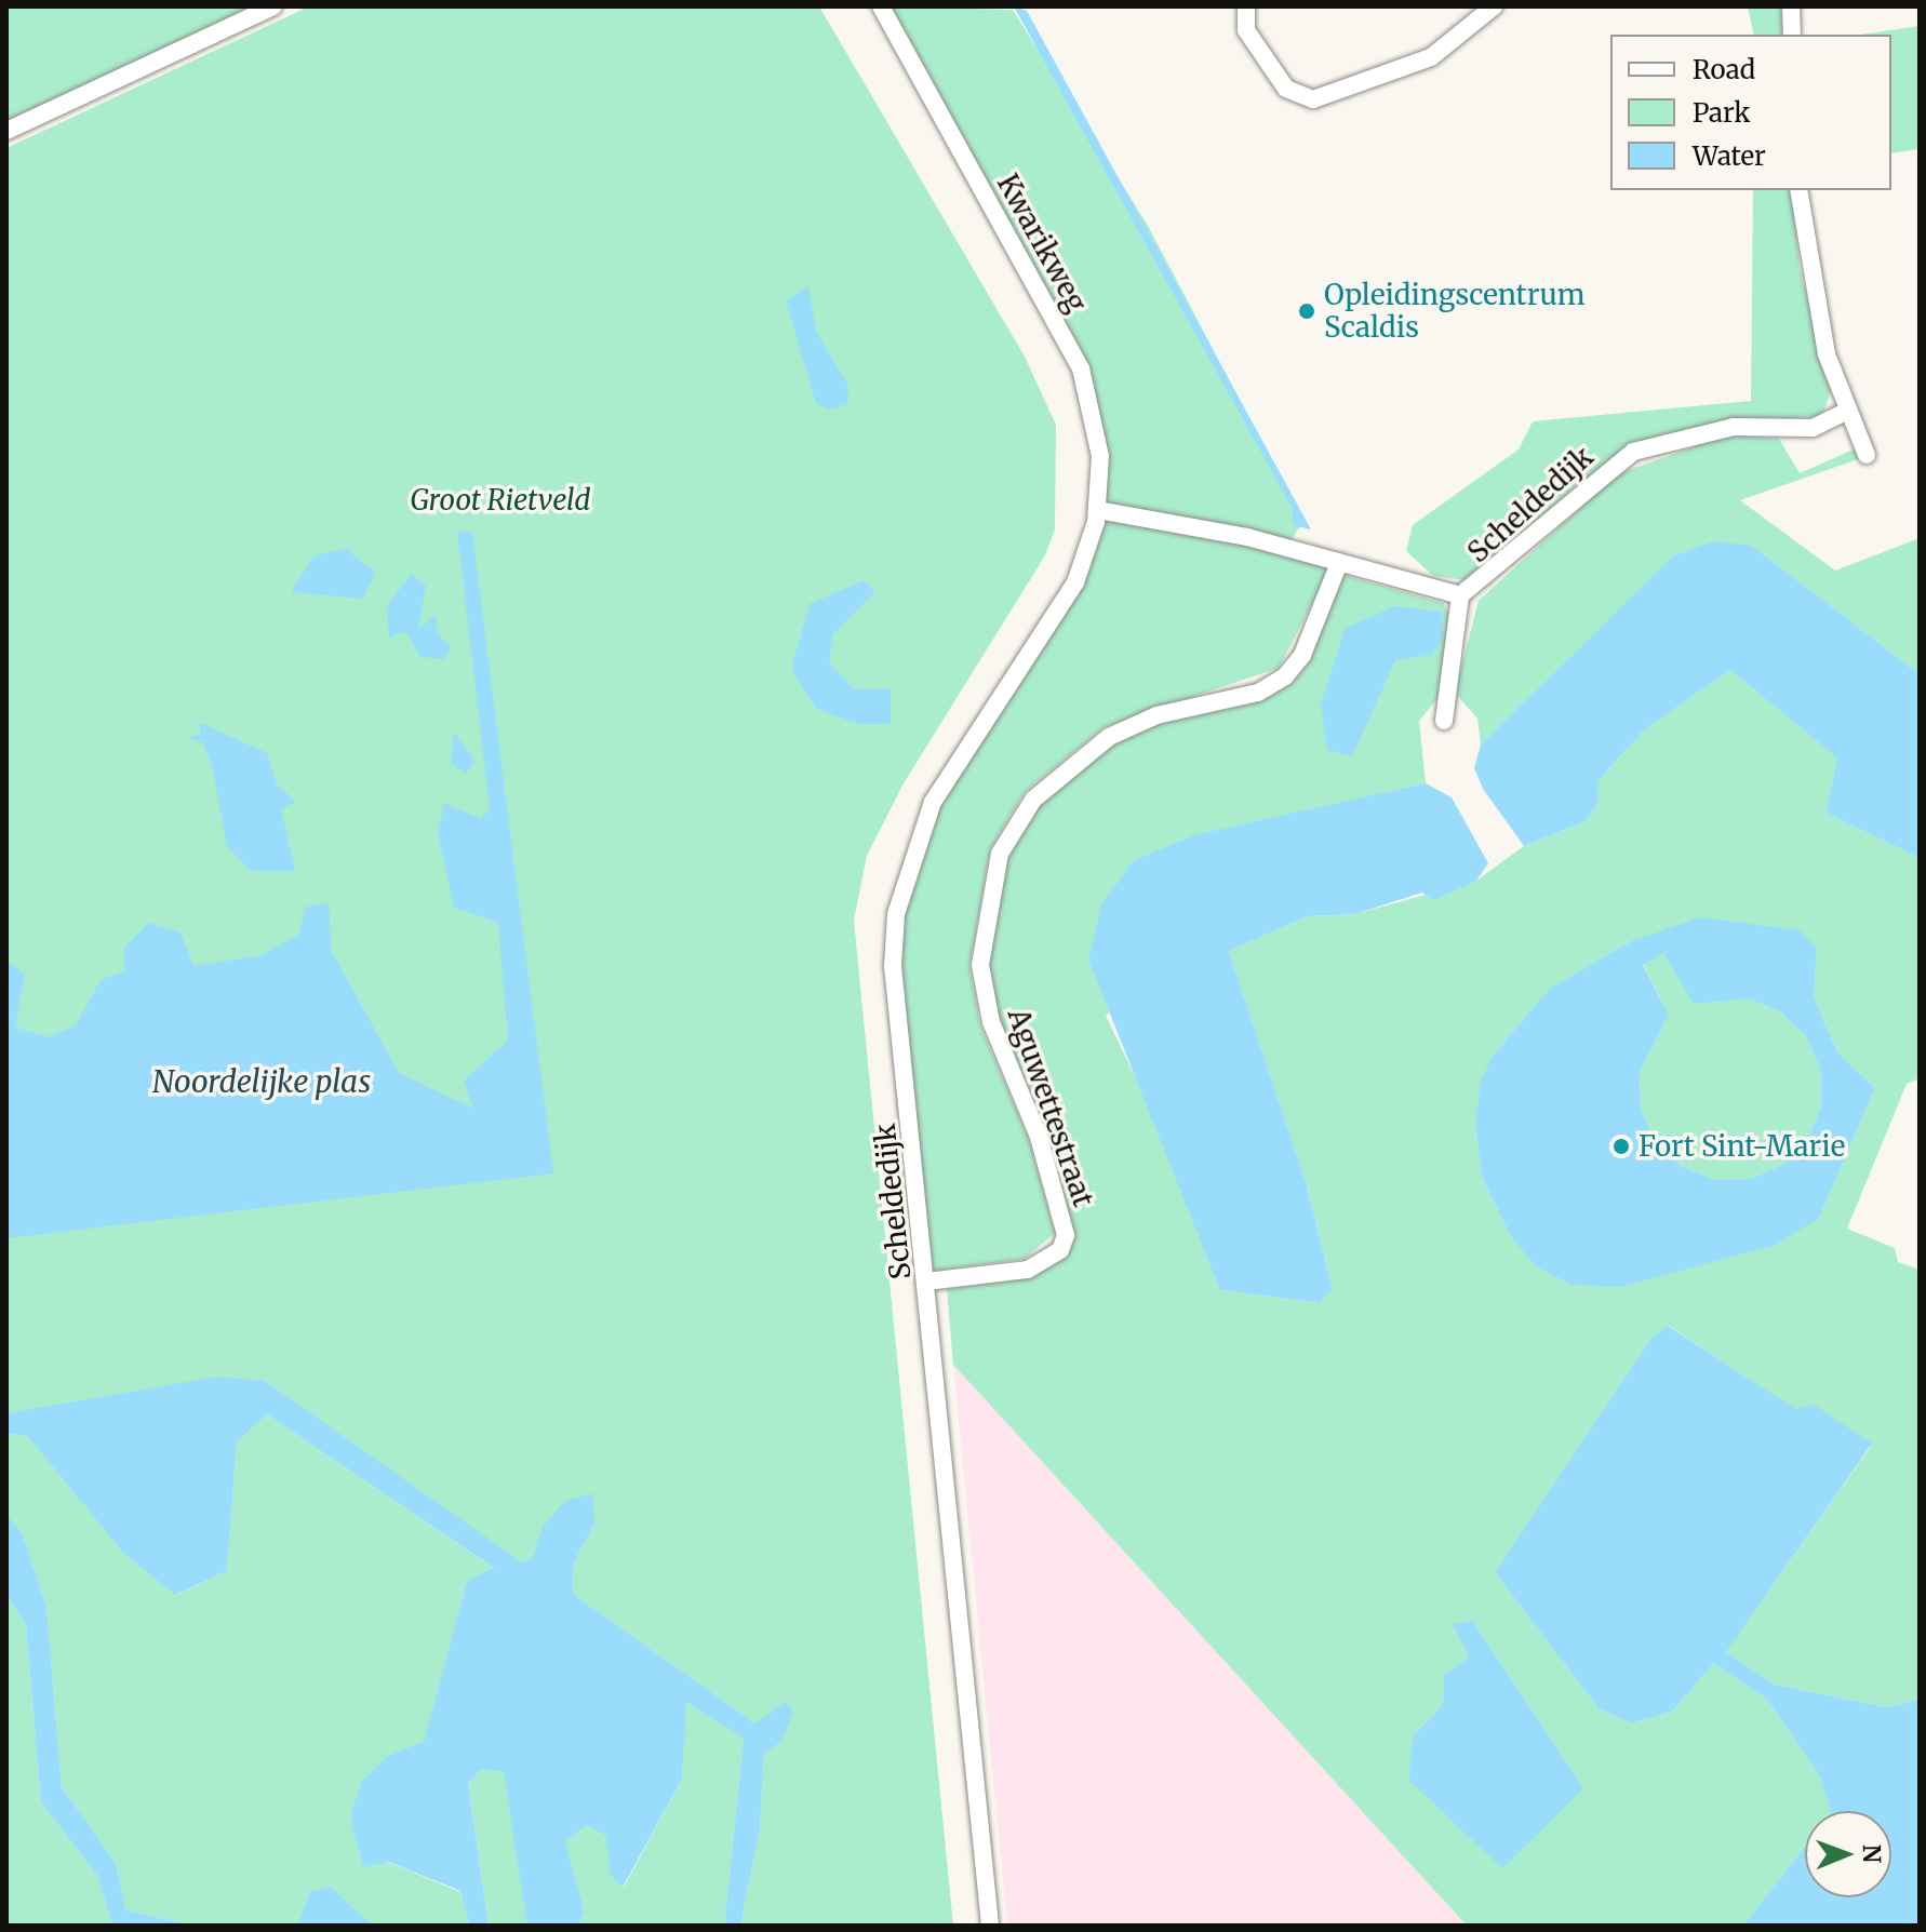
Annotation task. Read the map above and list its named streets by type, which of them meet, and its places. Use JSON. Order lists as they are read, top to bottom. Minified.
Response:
{"streets":{"street":["Kwarikweg","Scheldedijk","Aguwettestraat"]},"crossings":[["Kwarikweg","Scheldedijk"],["Scheldedijk","Aguwettestraat"]],"water":["Noordelijke plas"],"parks":["Groot Rietveld"],"places":["Opleidingscentrum Scaldis","Fort Sint-Marie"],"legend":["Road","Park","Water"],"north":"right"}
